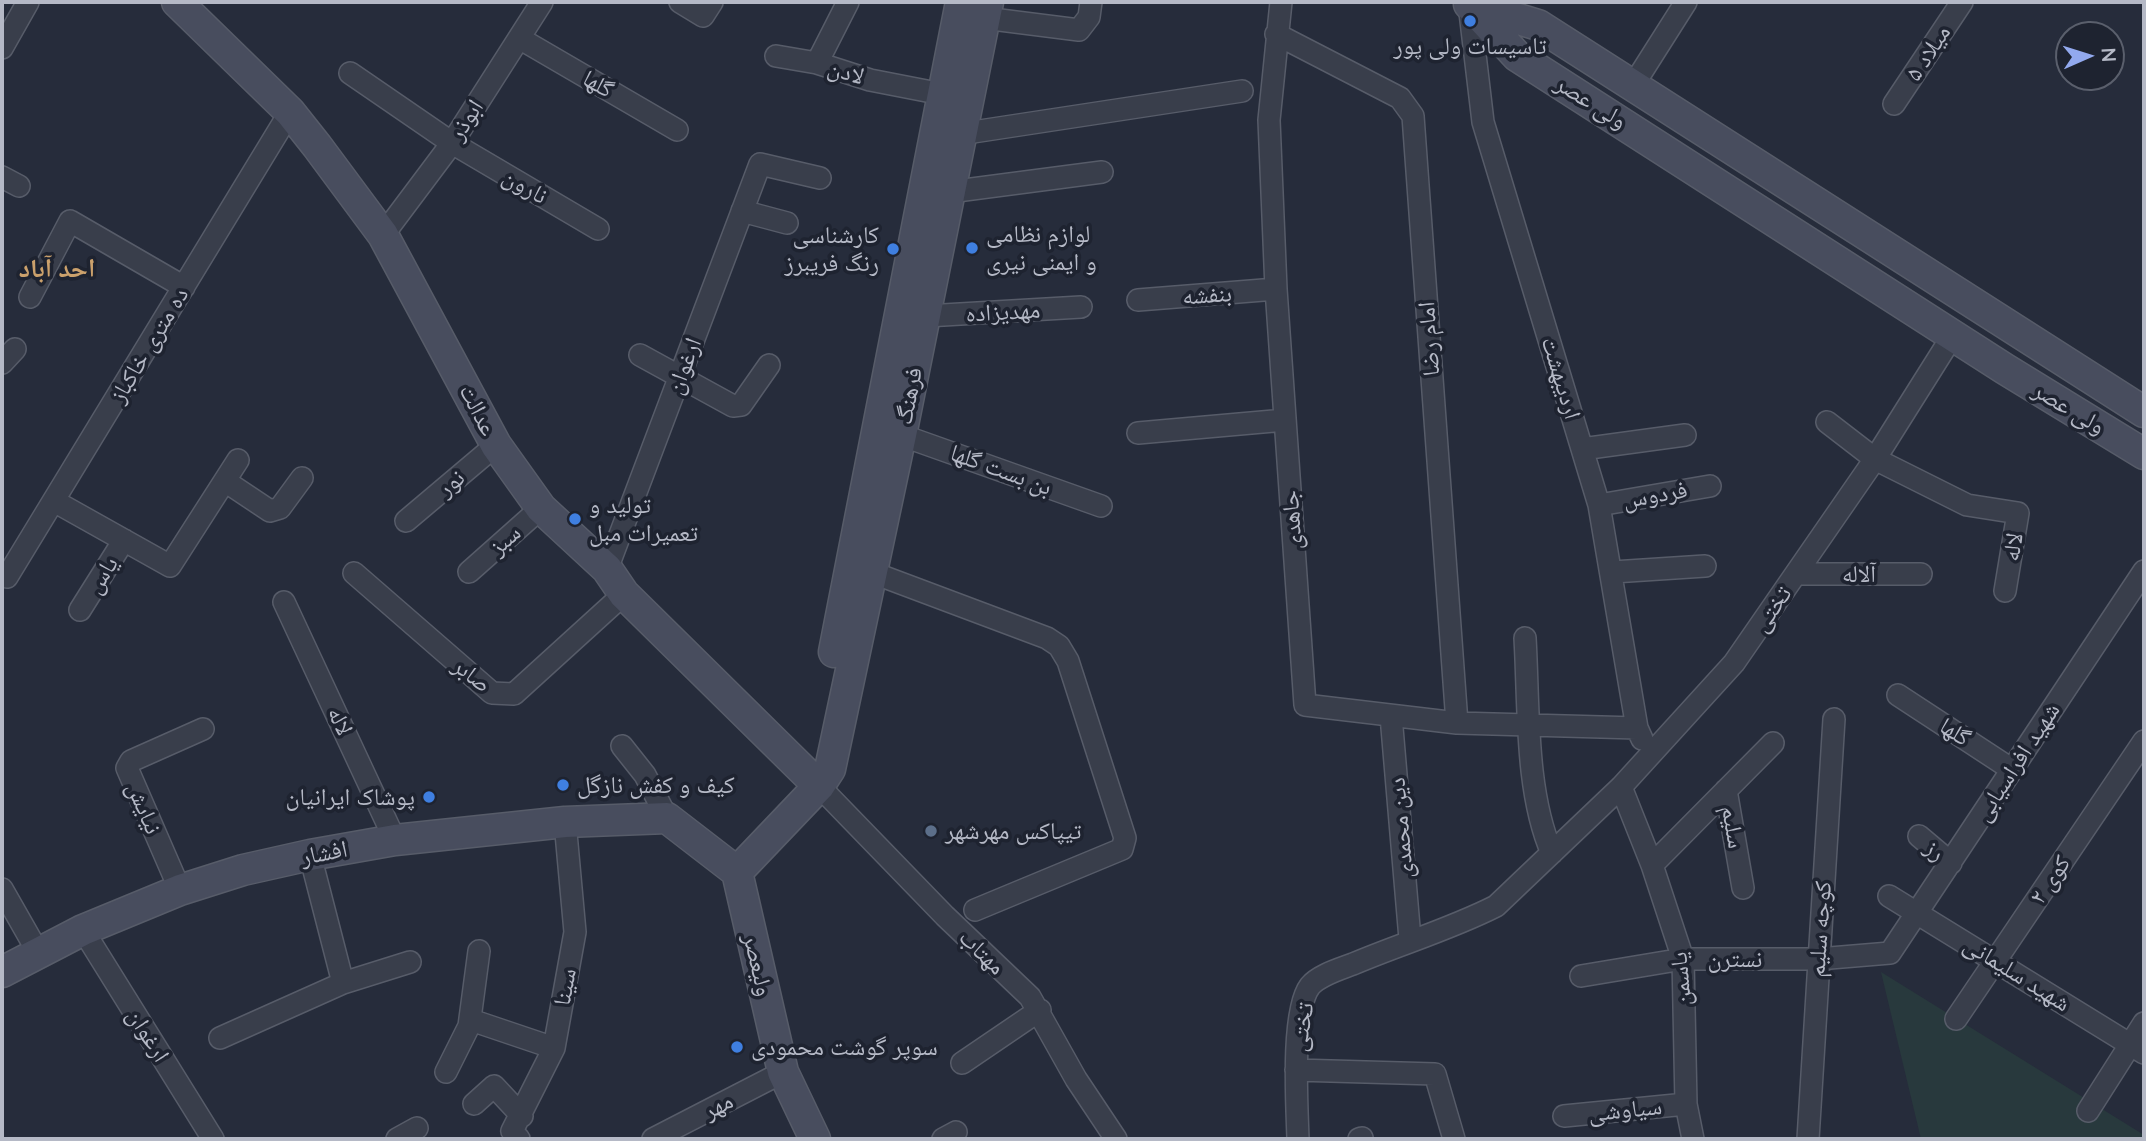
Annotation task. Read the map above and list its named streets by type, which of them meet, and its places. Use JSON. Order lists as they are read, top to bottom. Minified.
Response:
{"streets":{"street":["میلاد ۵","لادن","گلها","ولی عصر","ابوذر","نارون","بنفشه","مهدیزاده","امام رضا","ده متری خاکباز","ارغوان","اردیبهشت","فرهنگ","عدالت","بن بست گلها","نور","فردوس","جاهدی","سبز","لاله","آلاله","یاس","تختی","صابر","شهید افراسیابی","نیایش","سلیم","دین محمدی","رز","افشار","کوی ۲","کوچه سلیم","مهتاب","نسترن","ولیعصر","شهید سلیمانی","یاسمن","سینا","مهر","سیاوشی"]},"crossings":[["لادن","فرهنگ"],["گلها","ابوذر"],["گلها","شهید افراسیابی"],["ولی عصر","اردیبهشت"],["ولی عصر","تختی"],["ابوذر","نارون"],["ابوذر","عدالت"],["بنفشه","جاهدی"],["مهدیزاده","فرهنگ"],["امام رضا","جاهدی"],["ده متری خاکباز","عدالت"],["ارغوان","عدالت"],["ارغوان","افشار"],["اردیبهشت","فردوس"],["اردیبهشت","جاهدی"],["اردیبهشت","تختی"],["فرهنگ","عدالت"],["فرهنگ","بن بست گلها"],["فرهنگ","مهتاب"],["فرهنگ","ولیعصر"],["عدالت","نور"],["عدالت","سبز"],["عدالت","صابر"],["عدالت","مهتاب"],["جاهدی","دین محمدی"],["لاله","تختی"],["لاله","افشار"],["آلاله","تختی"],["تختی","دین محمدی"],["تختی","یاسمن"],["شهید افراسیابی","رز"],["شهید افراسیابی","نسترن"],["شهید افراسیابی","شهید سلیمانی"],["نیایش","افشار"],["افشار","سینا"],["کوی ۲","شهید سلیمانی"],["کوچه سلیم","نسترن"],["نسترن","یاسمن"],["ولیعصر","مهر"],["یاسمن","سیاوشی"]],"districts":["احد آباد"],"places":["تاسیسات ولی پور","لوازم نظامی و ایمنی نیری","کارشناسی رنگ فریبرز","تولید و تعمیرات مبل","کیف و کفش نازگل","پوشاک ایرانیان","تیپاکس مهرشهر","سوپر گوشت محمودی"],"north":"right"}
